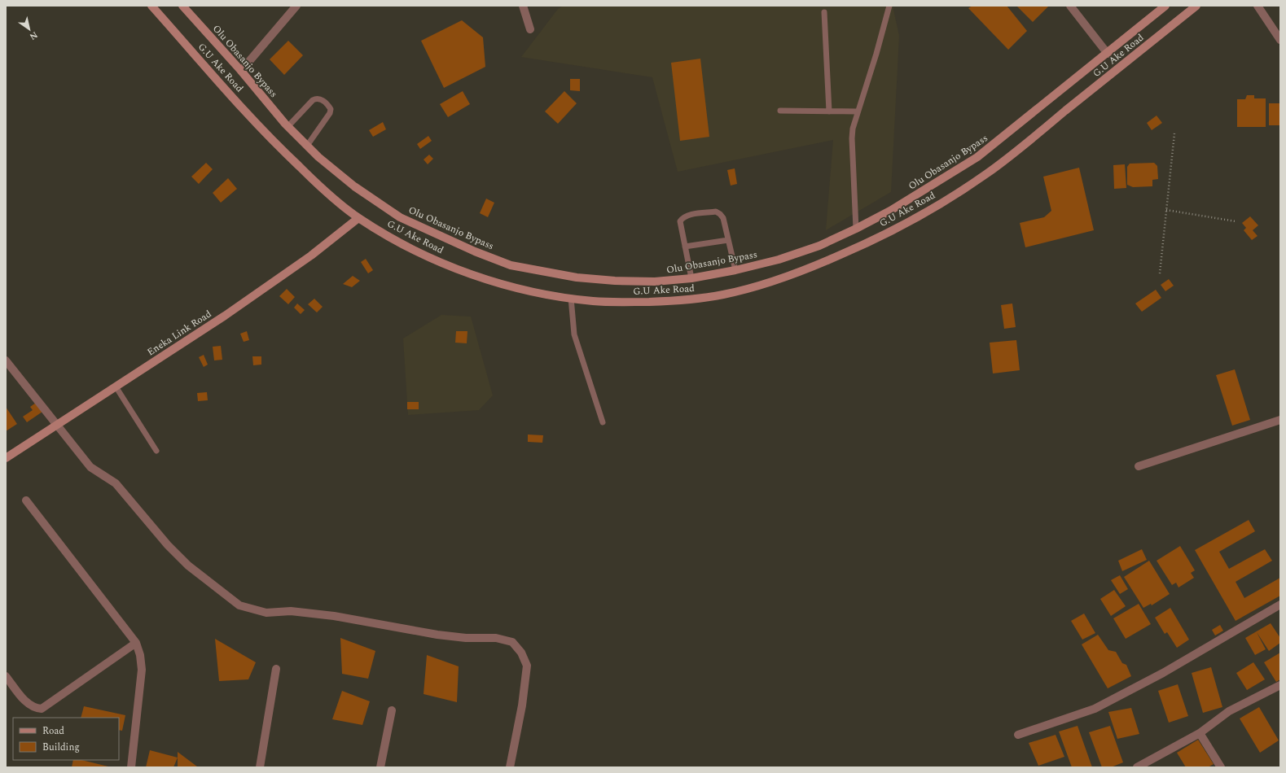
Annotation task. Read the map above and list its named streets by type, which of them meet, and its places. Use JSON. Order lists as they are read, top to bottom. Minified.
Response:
{"streets":{"main road":["G.U Ake Road","Olu Obasanjo Bypass","Eneka Link Road"]},"crossings":[["G.U Ake Road","Eneka Link Road"]],"legend":["Road","Building"],"north":"bottom right"}
